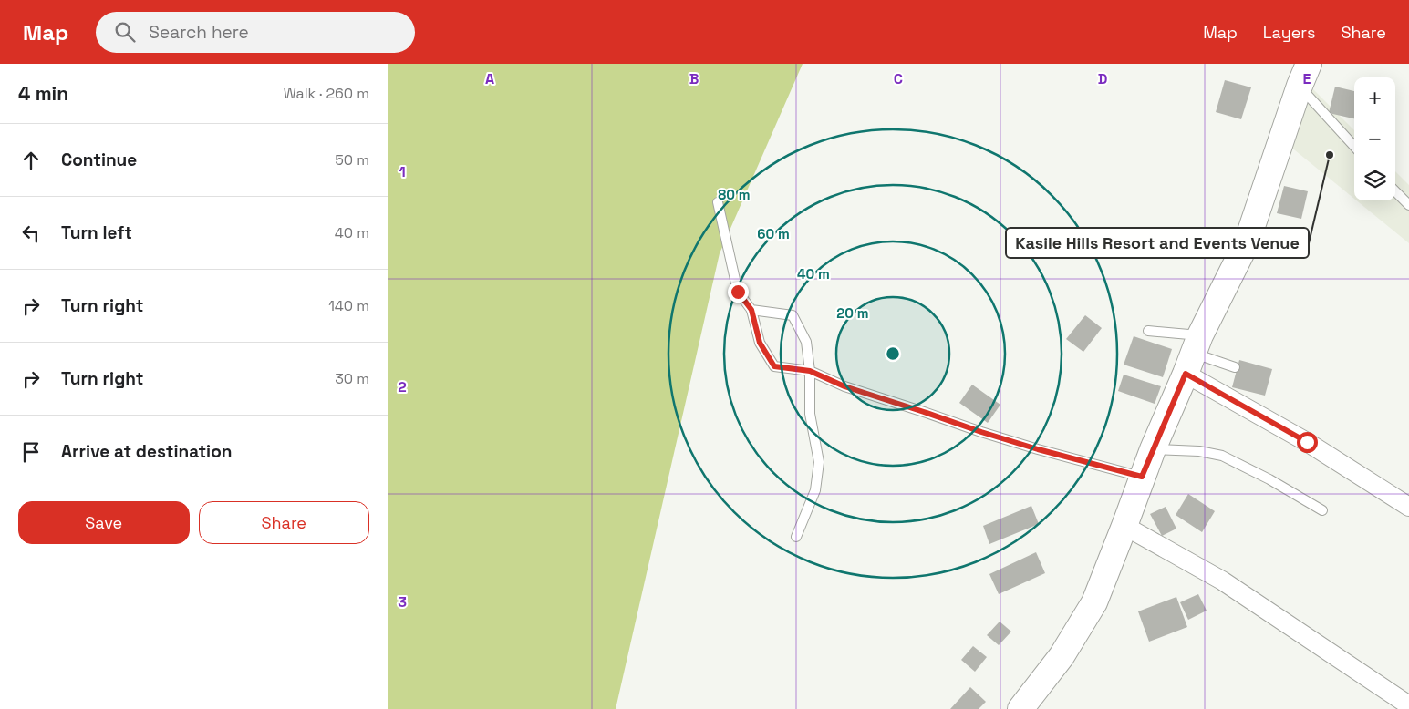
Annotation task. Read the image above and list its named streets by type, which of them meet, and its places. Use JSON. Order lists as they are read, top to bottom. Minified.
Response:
{"places":["Kasile Hills Resort and Events Venue"],"page":{"header":"Map","search":"Search here","nav":["Map","Layers","Share"],"heading":["4 min","Walk · 260 m"],"map_buttons":["+","−"],"list":[["Continue","50 m"],["Turn left","40 m"],["Turn right","140 m"],["Turn right","30 m"],"Arrive at destination"],"buttons":["Save","Share"]},"grid":{"columns":["A","B","C","D","E"],"rows":["1","2","3"]},"rings":["80 m","60 m","40 m","20 m"]}
